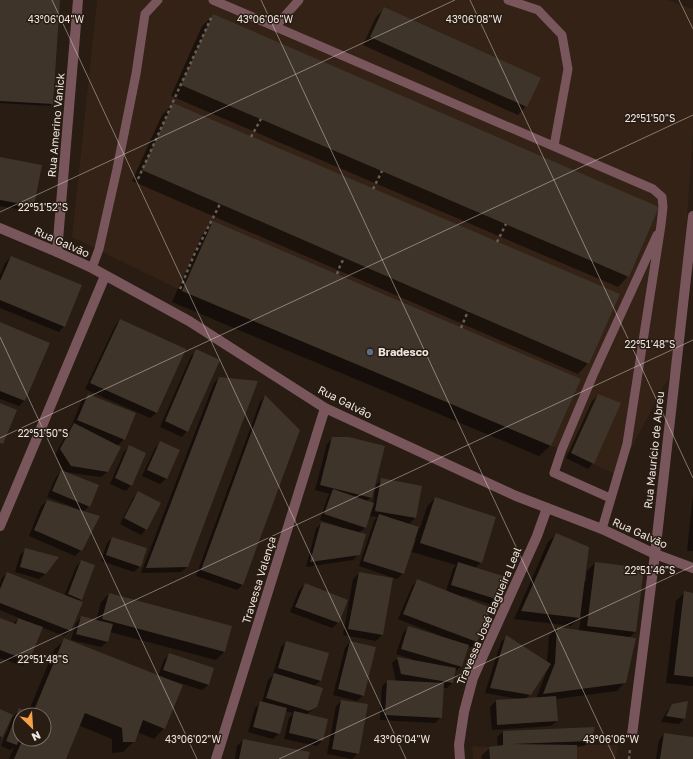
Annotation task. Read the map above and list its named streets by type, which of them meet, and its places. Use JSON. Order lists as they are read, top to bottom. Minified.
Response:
{"streets":{"street":["Rua Amerino Vanick","Rua Galvão","Rua Maurício de Abreu","Travessa Valença","Travessa José Bagueira Leal"]},"crossings":[["Rua Amerino Vanick","Rua Galvão"],["Rua Galvão","Rua Maurício de Abreu"],["Rua Galvão","Travessa Valença"],["Rua Galvão","Travessa José Bagueira Leal"]],"places":["Bradesco"],"north":"bottom right","coordinates":["43°06'04\"W","43°06'06\"W","43°06'08\"W","22°51'50\"S","22°51'52\"S","22°51'48\"S","22°51'46\"S","43°06'02\"W"]}
